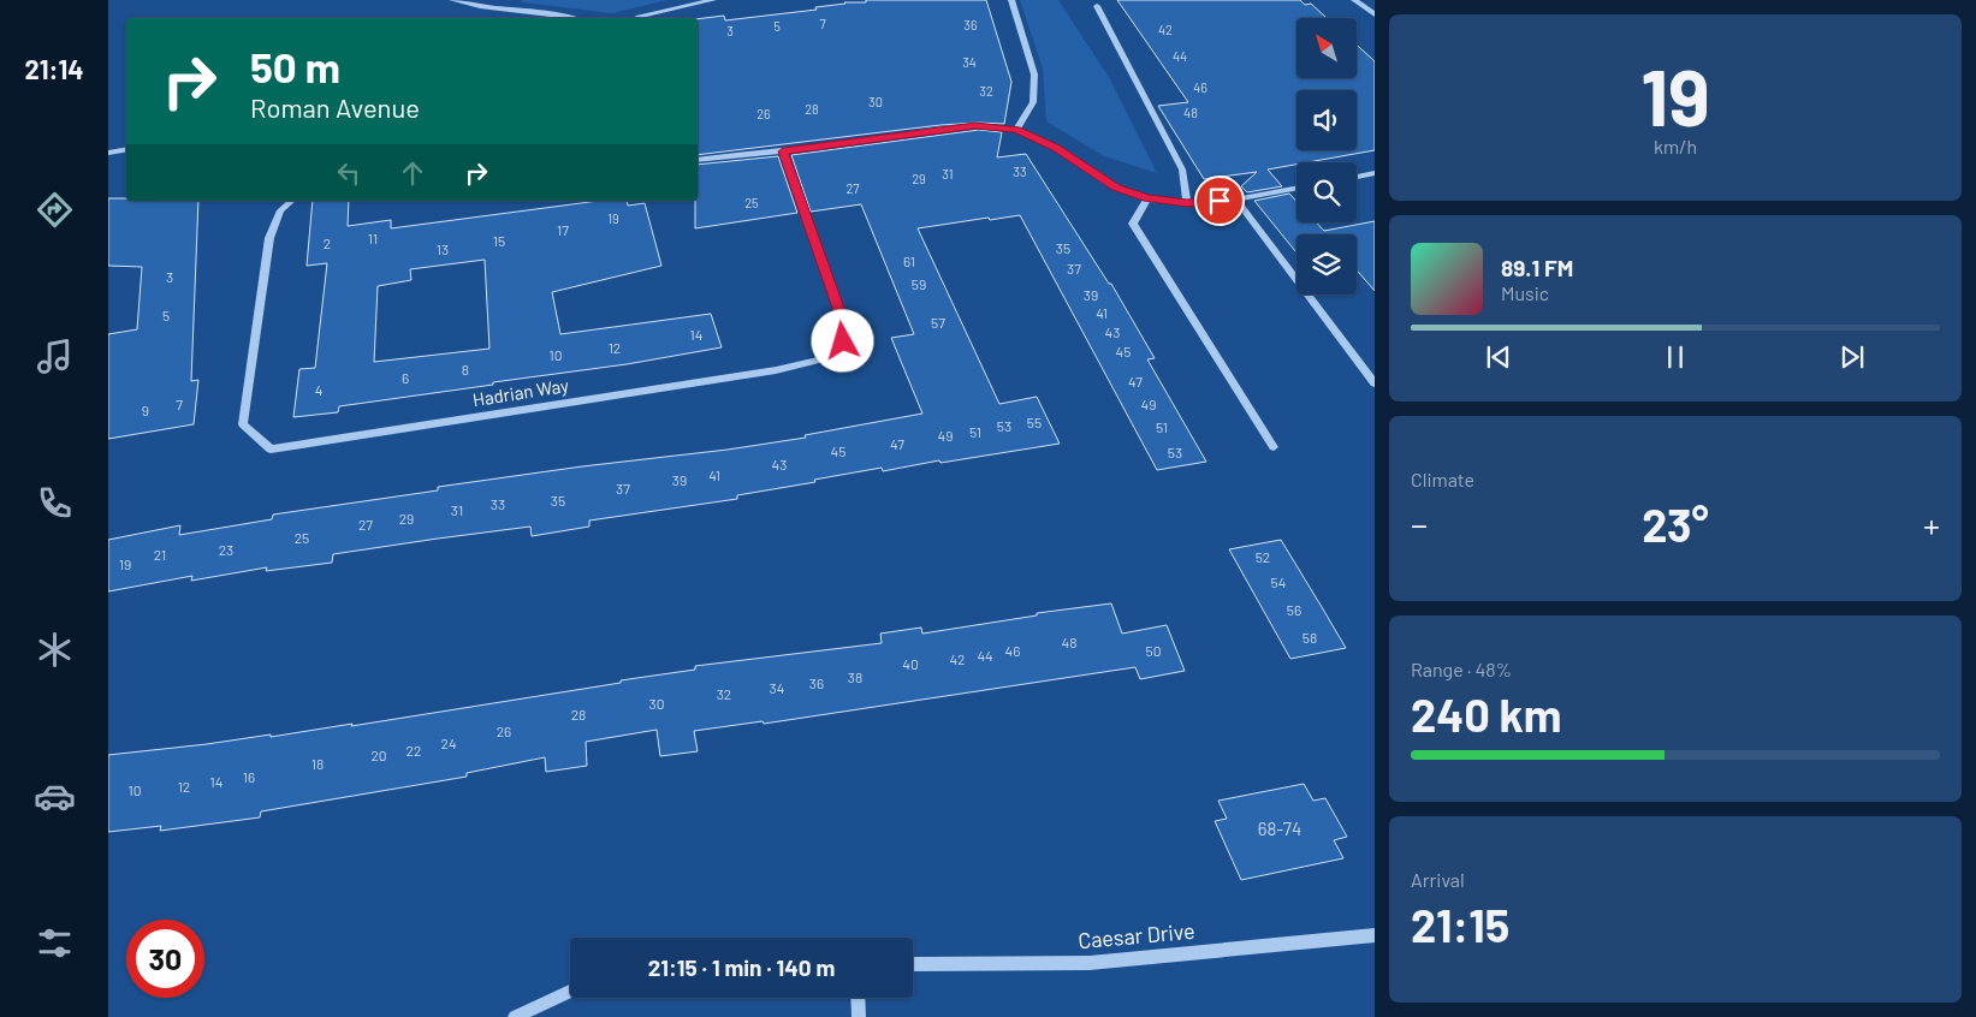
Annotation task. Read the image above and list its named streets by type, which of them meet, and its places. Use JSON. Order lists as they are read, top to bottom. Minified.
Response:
{"streets":{"street":["Hadrian Way","Caesar Drive"]},"house_numbers":["7","36","5","42","3","44","34","46","32","30","28","48","26","33","31","29","27","25","19","17","11","15","2","35","13","61","37","3","59","39","41","5","57","43","14","12","45","10","8","6","47","4","7","49","9","55","53","51","51","49","47","45","53","43","41","39","37","35","33","31","29","27","25","23","21","52","19","54","56","58","48","46","50","44","42","40","38","36","34","32","30","28","26","24","22","20","18","16","14","12","10","68-74"],"north":"top left","page":{"tabs":"21:14","tile":[["19","km/h"],"Climate",["Range · 48%","240 km"],["Arrival","21:15"]],"turn":["50 m","Roman Avenue"],"song":["89.1 FM","Music"],"heat":["−","23°","+"],"limit":"30","trip":"21:15 · 1 min · 140 m"}}
